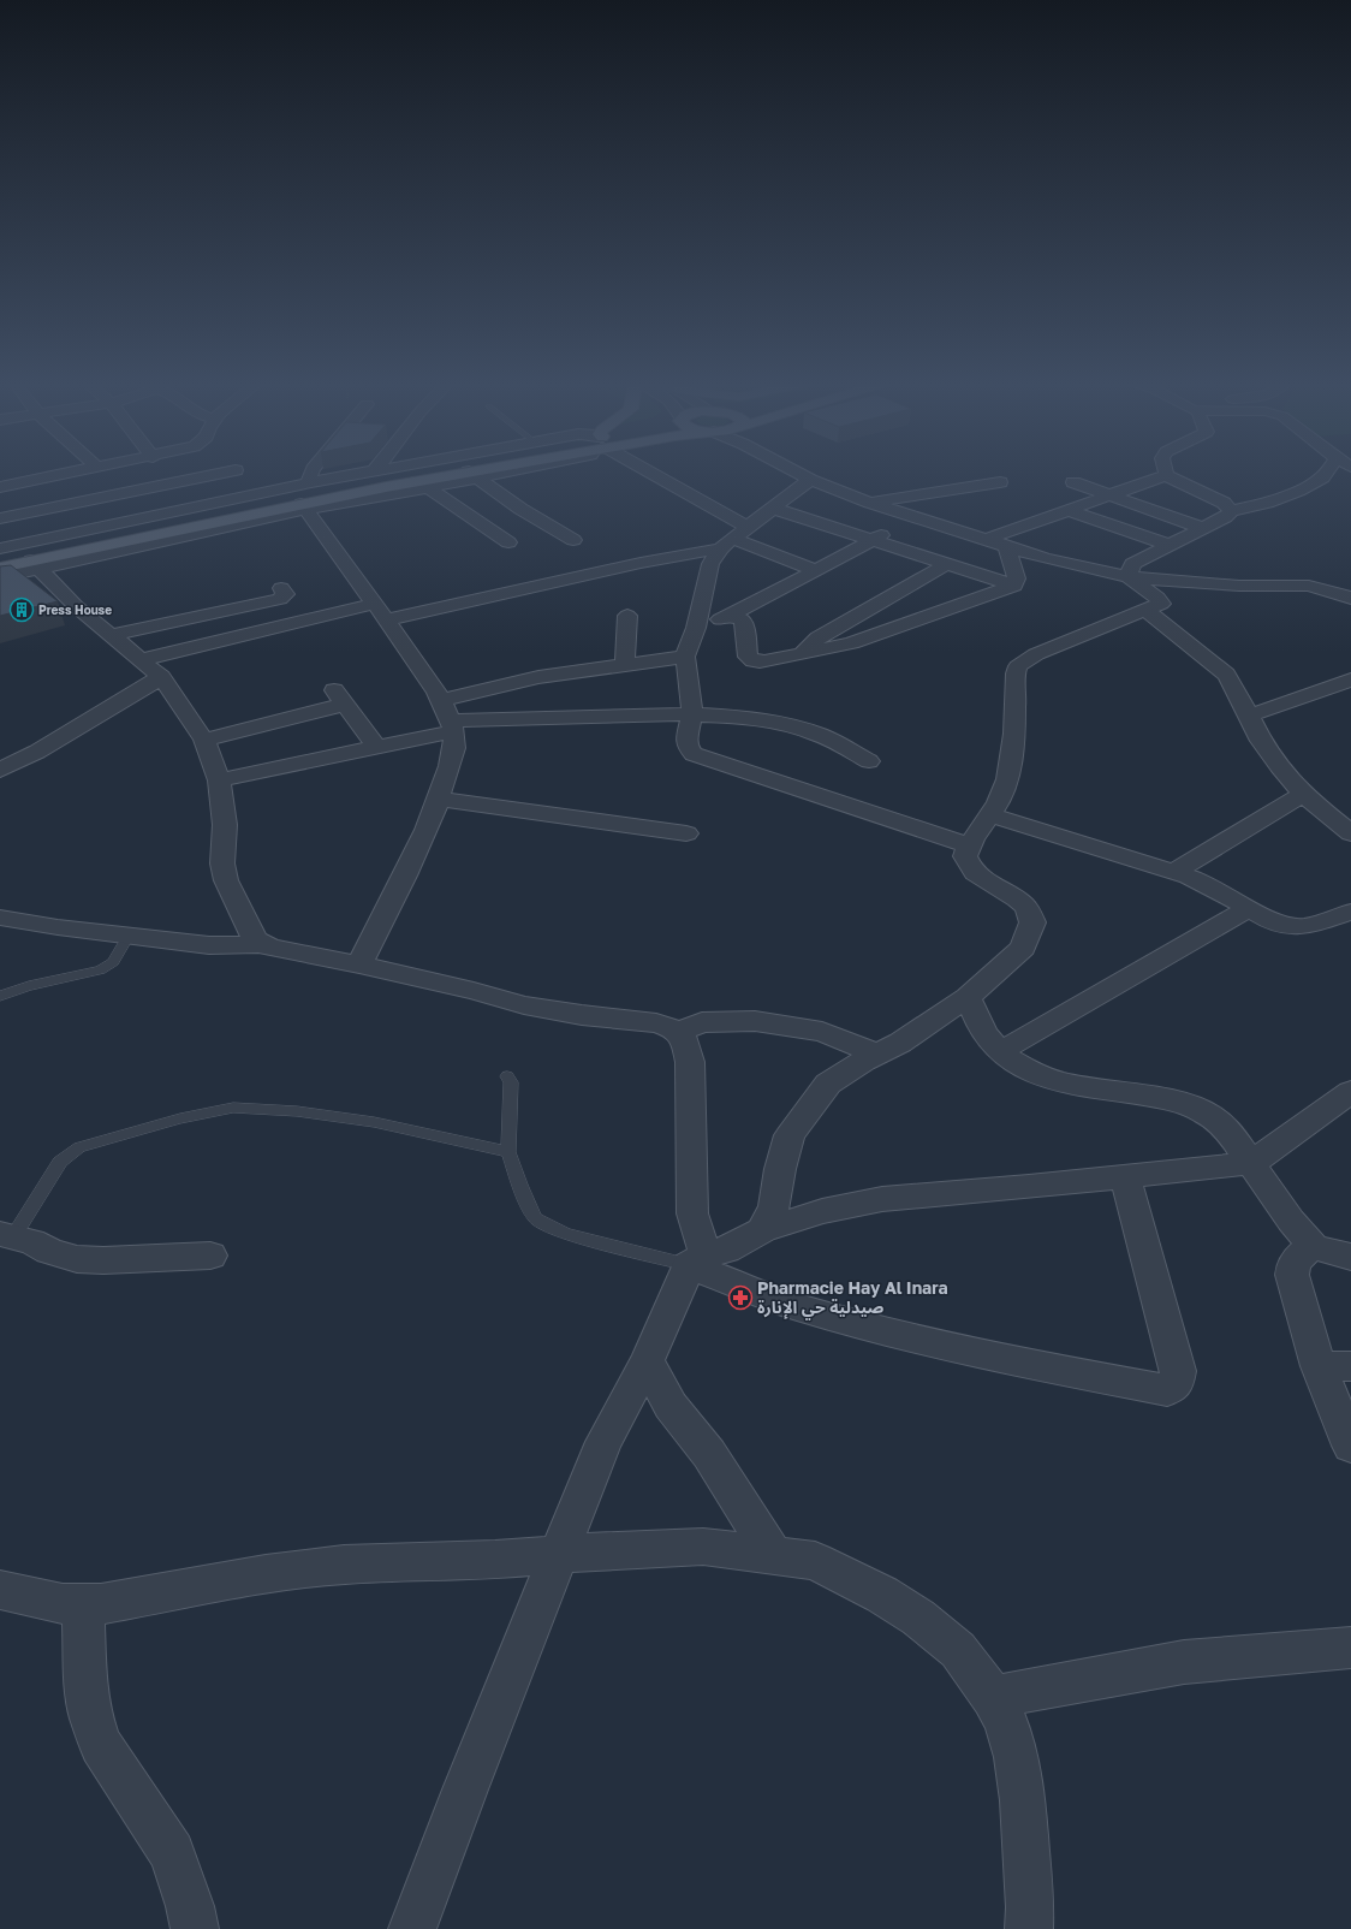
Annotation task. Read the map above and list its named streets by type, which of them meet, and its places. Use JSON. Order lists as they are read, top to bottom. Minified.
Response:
{"places":{"building":["Press House"],"pharmacy":["Pharmacie Hay Al Inara صيدلية حي الإنارة"]}}
